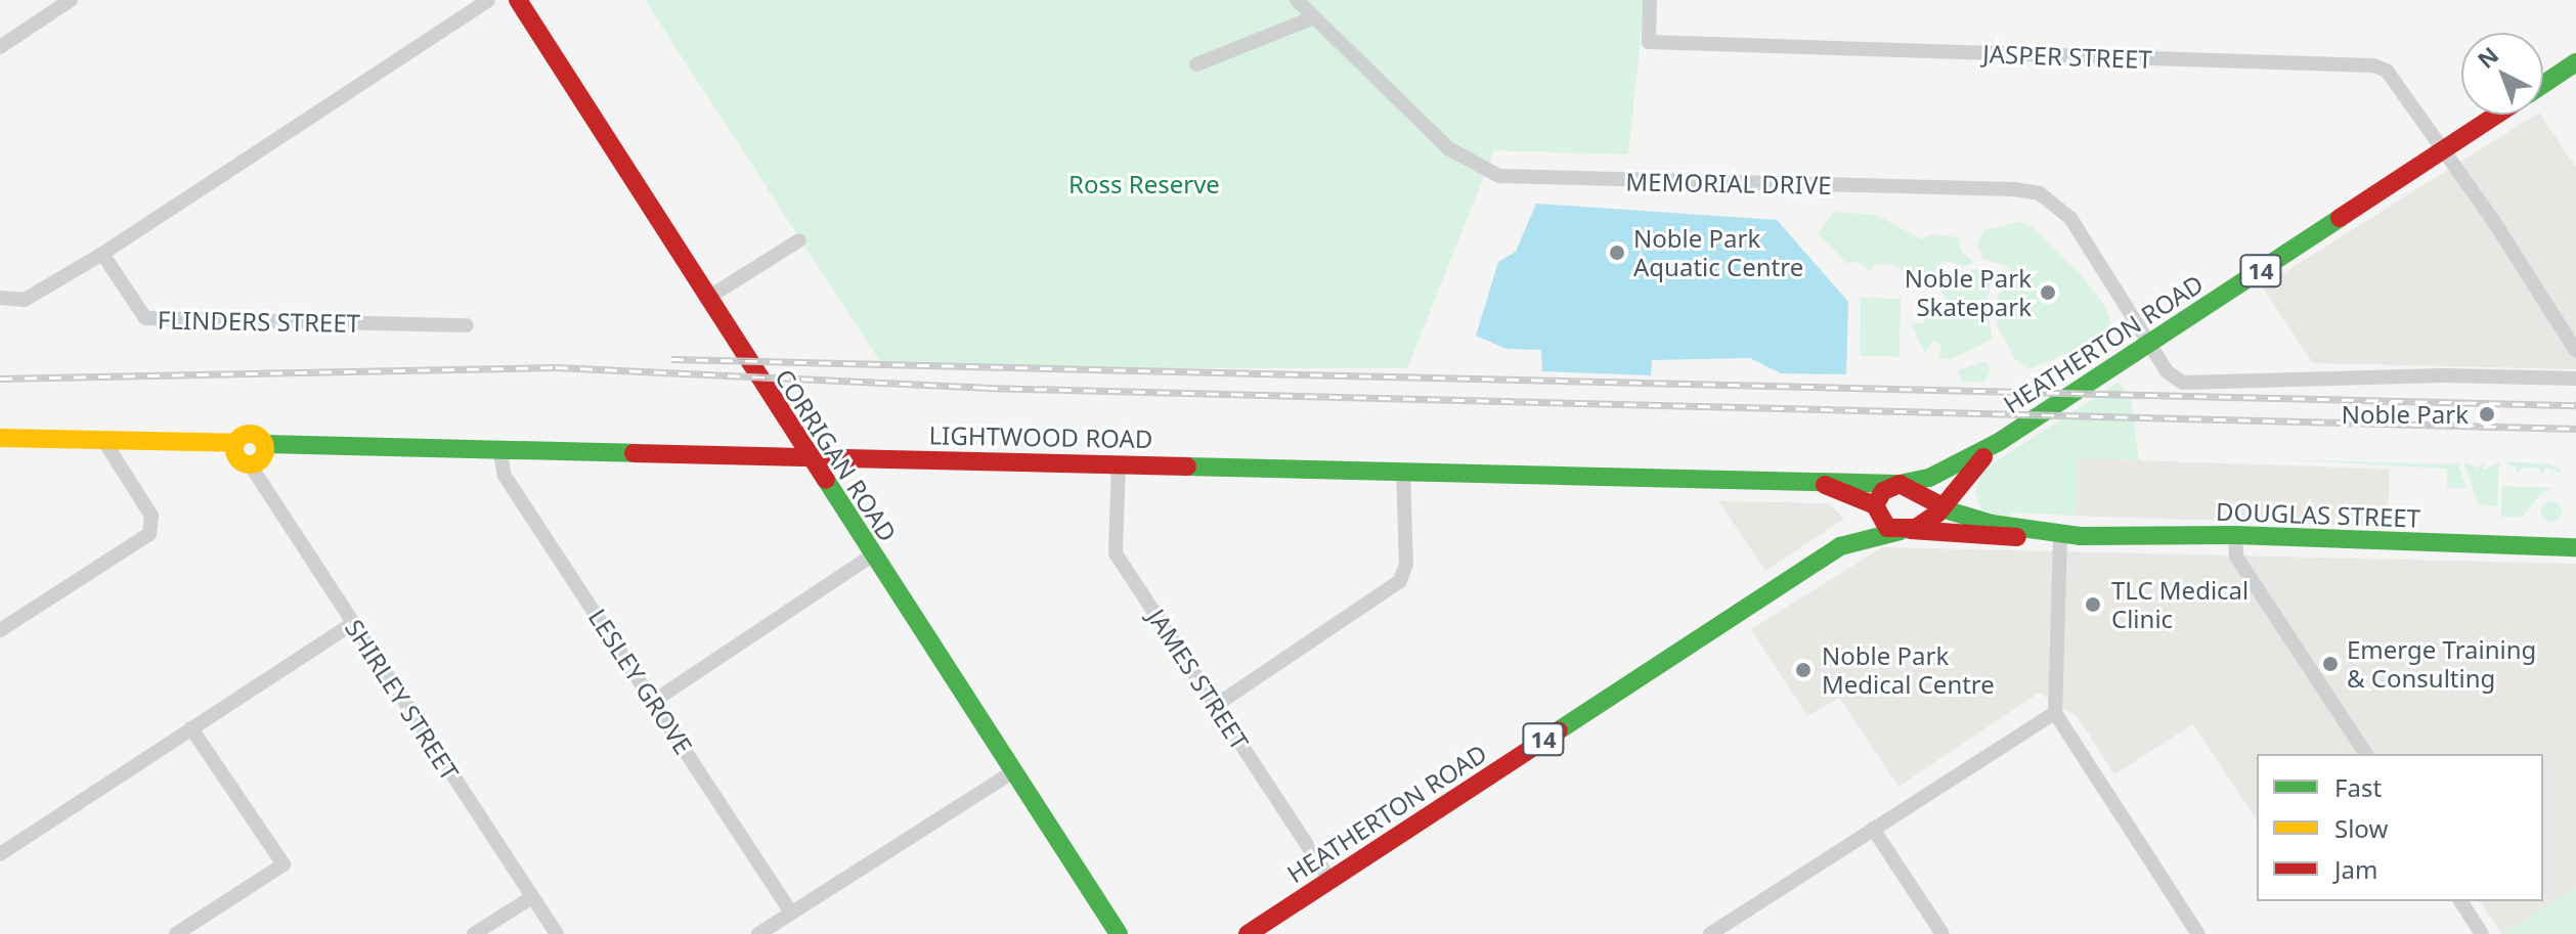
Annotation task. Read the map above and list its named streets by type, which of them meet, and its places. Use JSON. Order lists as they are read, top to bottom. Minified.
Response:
{"streets":{"main road":["14","HEATHERTON ROAD","LIGHTWOOD ROAD","CORRIGAN ROAD","DOUGLAS STREET"],"street":["JASPER STREET","MEMORIAL DRIVE","FLINDERS STREET","JAMES STREET","LESLEY GROVE","SHIRLEY STREET"]},"crossings":[["JASPER STREET","HEATHERTON ROAD"],["MEMORIAL DRIVE","HEATHERTON ROAD"],["14","HEATHERTON ROAD"],["14","LIGHTWOOD ROAD"],["14","DOUGLAS STREET"],["HEATHERTON ROAD","LIGHTWOOD ROAD"],["HEATHERTON ROAD","DOUGLAS STREET"],["HEATHERTON ROAD","JAMES STREET"],["LIGHTWOOD ROAD","CORRIGAN ROAD"],["LIGHTWOOD ROAD","DOUGLAS STREET"],["LIGHTWOOD ROAD","JAMES STREET"],["LIGHTWOOD ROAD","LESLEY GROVE"],["LIGHTWOOD ROAD","SHIRLEY STREET"]],"parks":["Ross Reserve"],"places":["Noble Park Aquatic Centre","Noble Park Skatepark","Noble Park","TLC Medical Clinic","Emerge Training & Consulting","Noble Park Medical Centre"],"legend":["Fast","Slow","Jam"],"north":"top left"}
